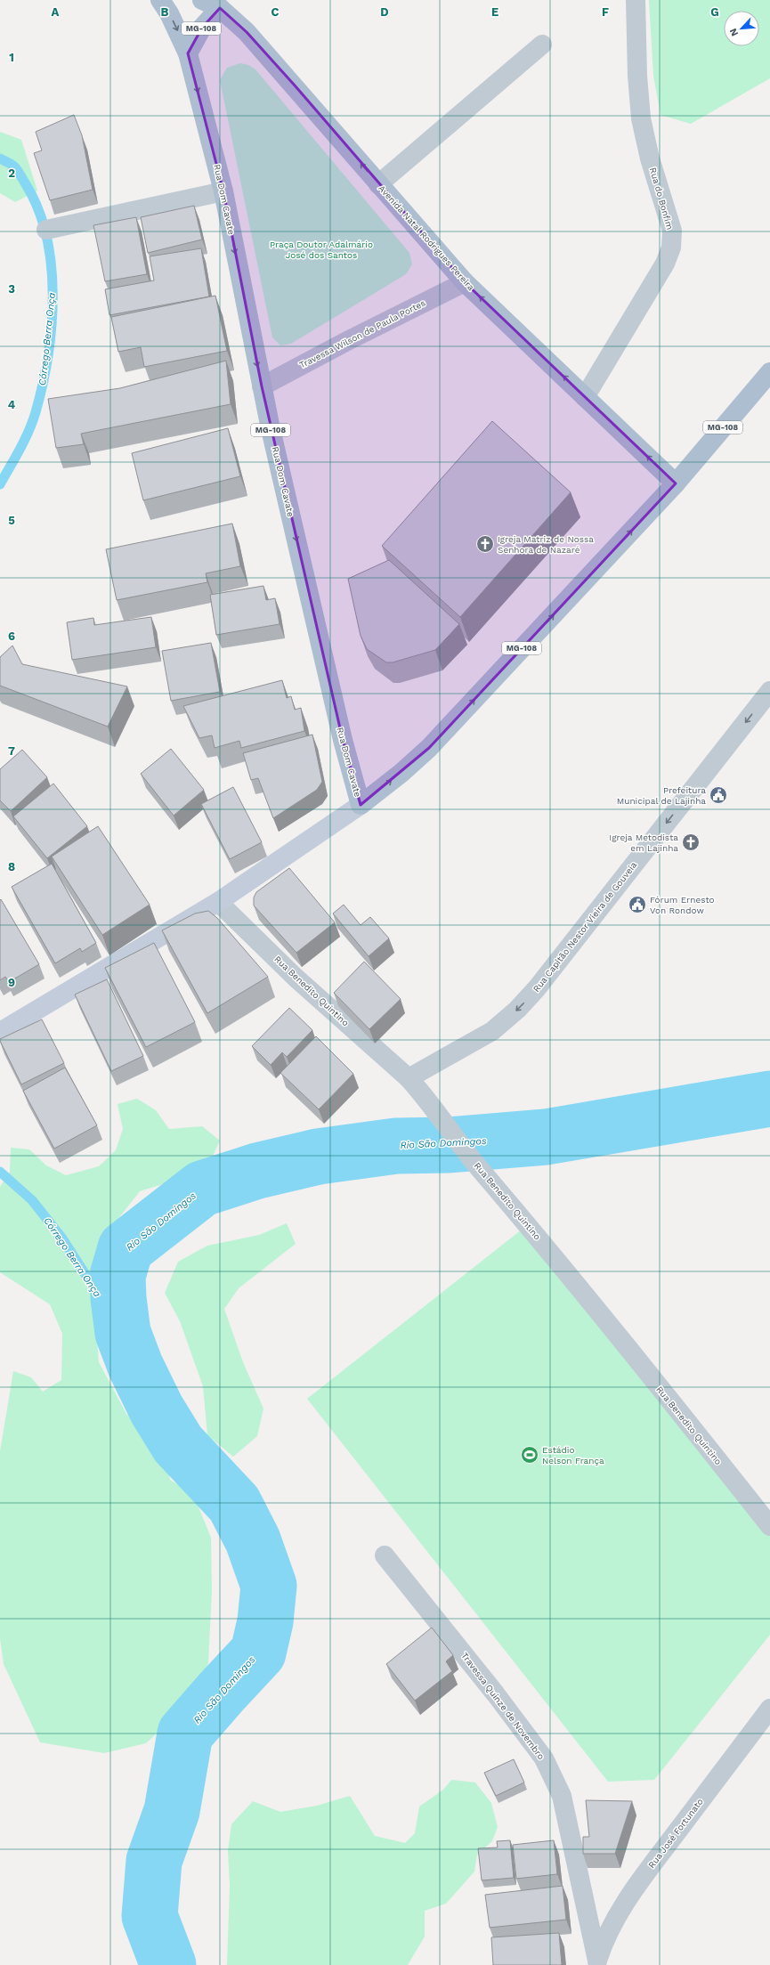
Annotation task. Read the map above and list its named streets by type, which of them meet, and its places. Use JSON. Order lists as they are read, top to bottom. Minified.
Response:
{"streets":{"main road":["MG-108","Rua Dom Cavate","Avenida Natal Rodrigues Pereira"],"street":["Rua do Bonfim","Travessa Wilson de Paula Portes","Rua Capitão Nestor Vieira de Gouveia","Rua Benedito Quintino","Travessa Quinze de Novembro","Rua José Fortunato"]},"crossings":[["MG-108","Rua Dom Cavate"],["MG-108","Avenida Natal Rodrigues Pereira"],["Rua do Bonfim","Avenida Natal Rodrigues Pereira"],["Rua Dom Cavate","Travessa Wilson de Paula Portes"],["Avenida Natal Rodrigues Pereira","Travessa Wilson de Paula Portes"],["Rua Capitão Nestor Vieira de Gouveia","Rua Benedito Quintino"],["Travessa Quinze de Novembro","Rua José Fortunato"]],"one_way":["Rua Dom Cavate","Avenida Natal Rodrigues Pereira","Rua Capitão Nestor Vieira de Gouveia"],"water":["Córrego Berra Onça","Rio São Domingos"],"parks":["Praça Doutor Adalmário José dos Santos"],"places":{"church":["Igreja Matriz de Nossa Senhora de Nazaré","Igreja Metodista em Lajinha"],"public building":["Prefeitura Municipal de Lajinha","Fórum Ernesto Von Rondow"],"sports":["Estádio Nelson França"]},"north":"bottom left","grid":{"columns":["A","B","C","D","E","F","G"],"rows":["1","2","3","4","5","6","7","8","9"]}}
